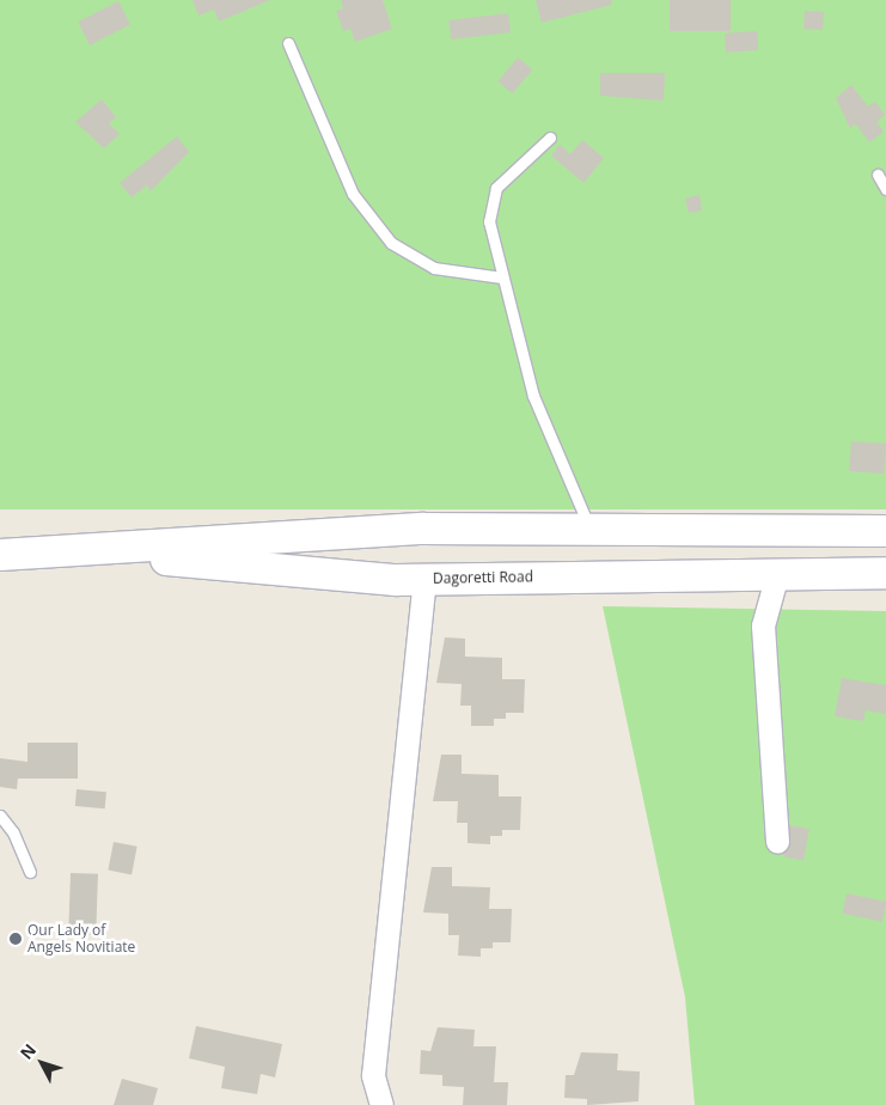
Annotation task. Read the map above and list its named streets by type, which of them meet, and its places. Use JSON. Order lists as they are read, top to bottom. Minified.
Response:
{"streets":{"main road":["Dagoretti Road"]},"places":["Our Lady of Angels Novitiate"],"north":"top left"}
